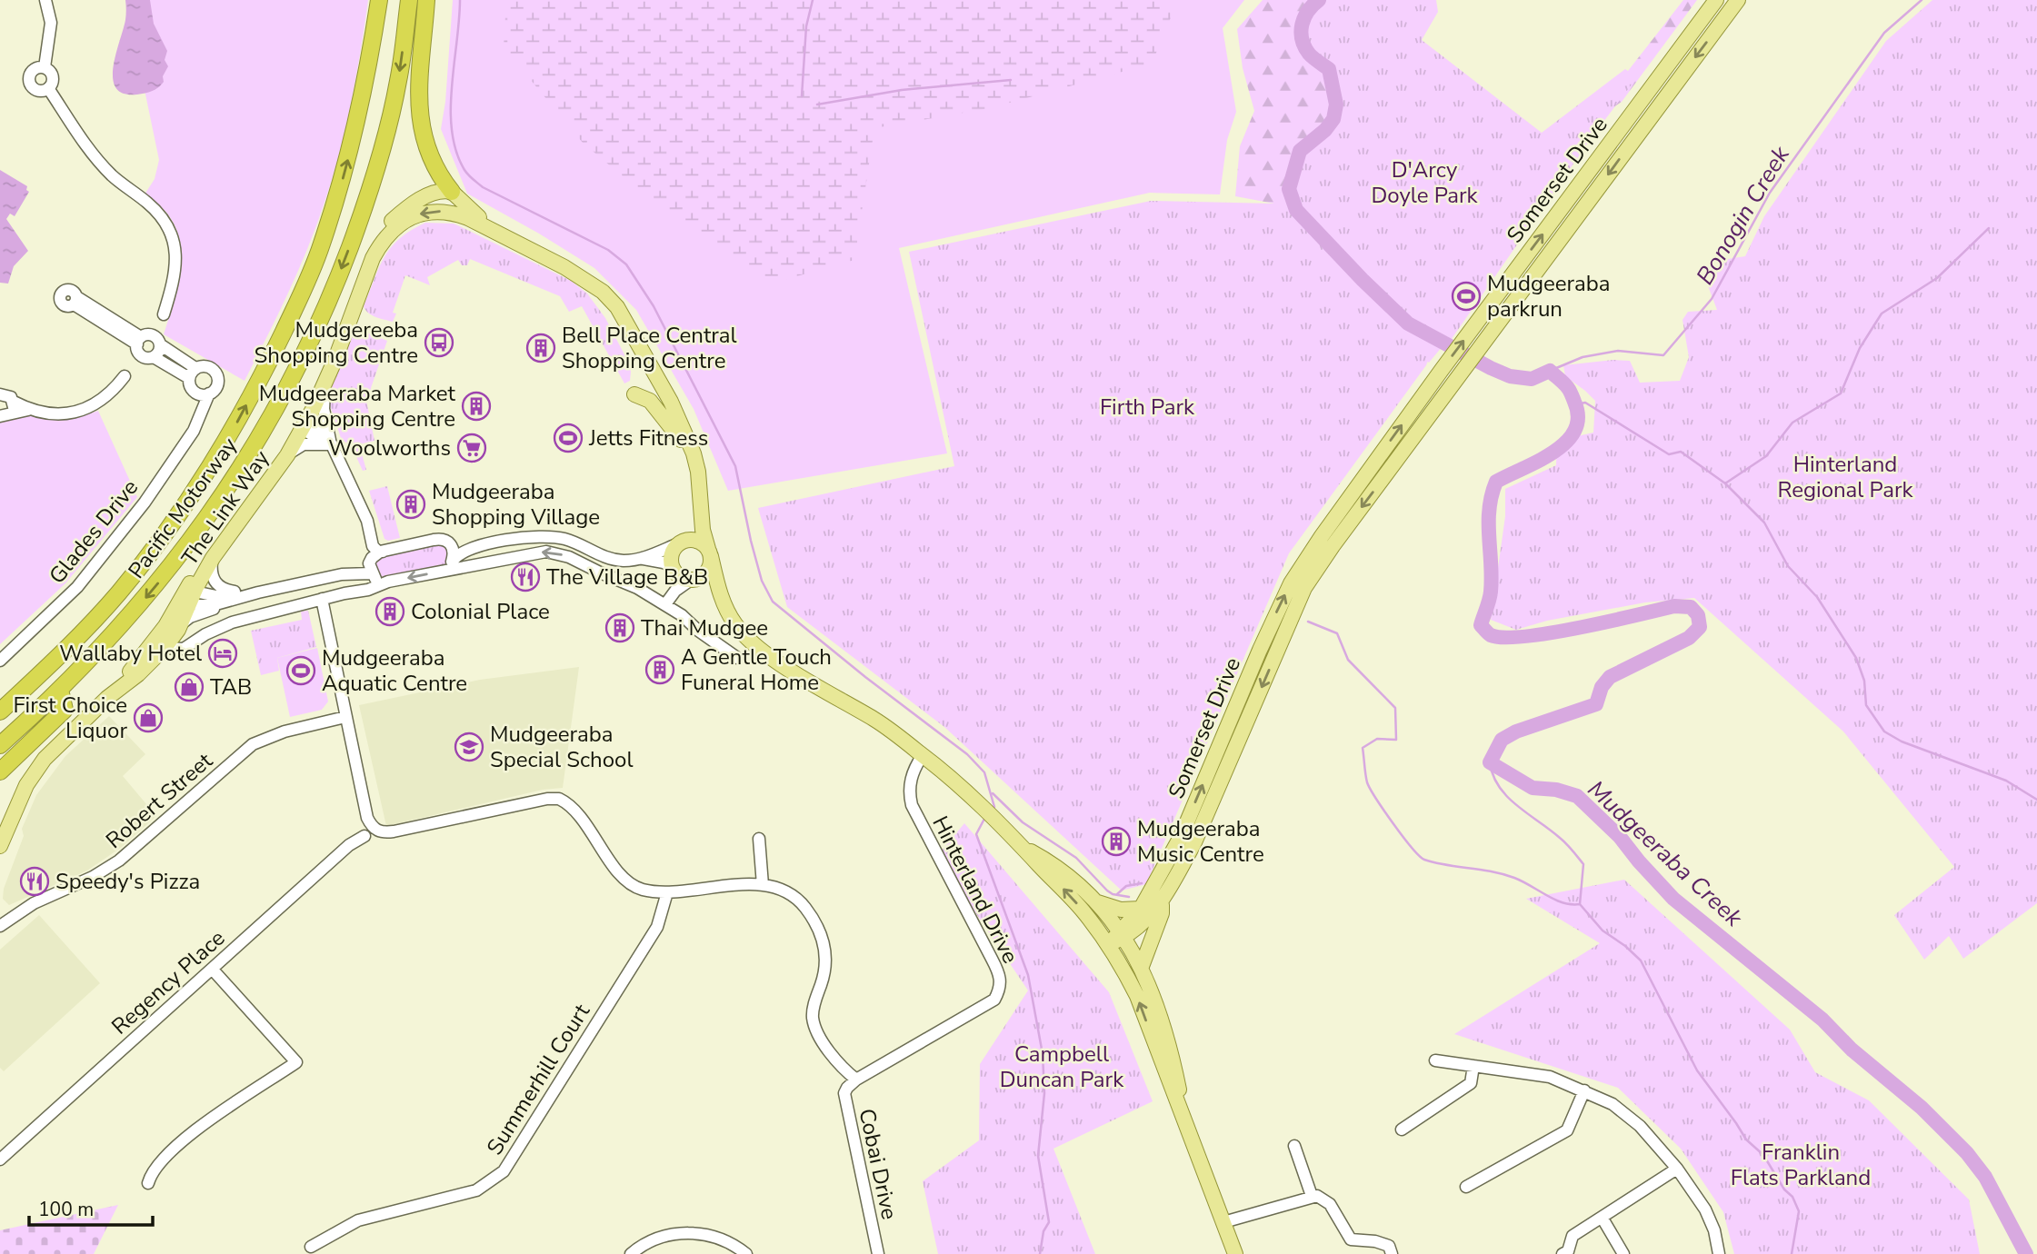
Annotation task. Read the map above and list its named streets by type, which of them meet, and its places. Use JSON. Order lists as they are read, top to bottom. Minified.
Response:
{"streets":{"highway":["Pacific Motorway"],"main road":["Somerset Drive","The Link Way"],"street":["Glades Drive","Robert Street","Hinterland Drive","Regency Place","Summerhill Court","Cobai Drive"]},"crossings":[["Hinterland Drive","Cobai Drive"],["Regency Place","Cobai Drive"],["Summerhill Court","Cobai Drive"]],"water":["Bonogin Creek","Mudgeeraba Creek"],"parks":["D'Arcy Doyle Park","Firth Park","Hinterland Regional Park","Campbell Duncan Park","Franklin Flats Parkland"],"places":{"sports":["Mudgeeraba parkrun","Jetts Fitness","Mudgeeraba Aquatic Centre"],"bus stop":["Mudgereeba Shopping Centre"],"building":["Bell Place Central Shopping Centre","Mudgeeraba Market Shopping Centre","Mudgeeraba Shopping Village","Colonial Place","Thai Mudgee","A Gentle Touch Funeral Home","Mudgeeraba Music Centre"],"supermarket":["Woolworths"],"restaurant":["The Village B&B","Speedy's Pizza"],"hotel":["Wallaby Hotel"],"shop":["TAB","First Choice Liquor"],"school or university":["Mudgeeraba Special School"]},"scale_bar":"100 m"}
